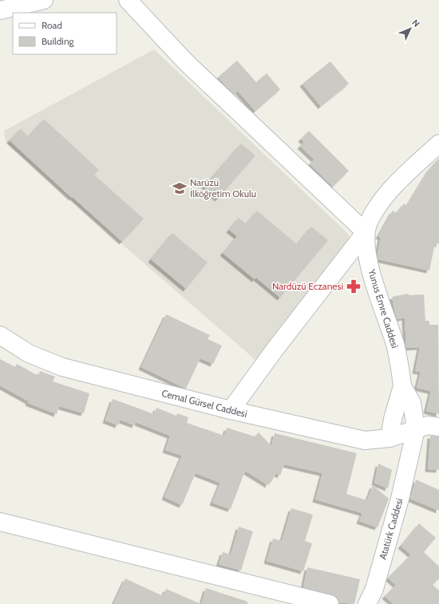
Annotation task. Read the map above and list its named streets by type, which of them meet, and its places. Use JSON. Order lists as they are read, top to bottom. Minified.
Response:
{"streets":{"street":["Yunus Emre Caddesi","Cemal Gürsel Caddesi","Atatürk Caddesi"]},"crossings":[["Cemal Gürsel Caddesi","Atatürk Caddesi"]],"places":{"school or university":["Narüzü İlköğretim Okulu"],"pharmacy":["Nardüzü Eczanesi"]},"legend":["Road","Building"],"north":"top right"}
